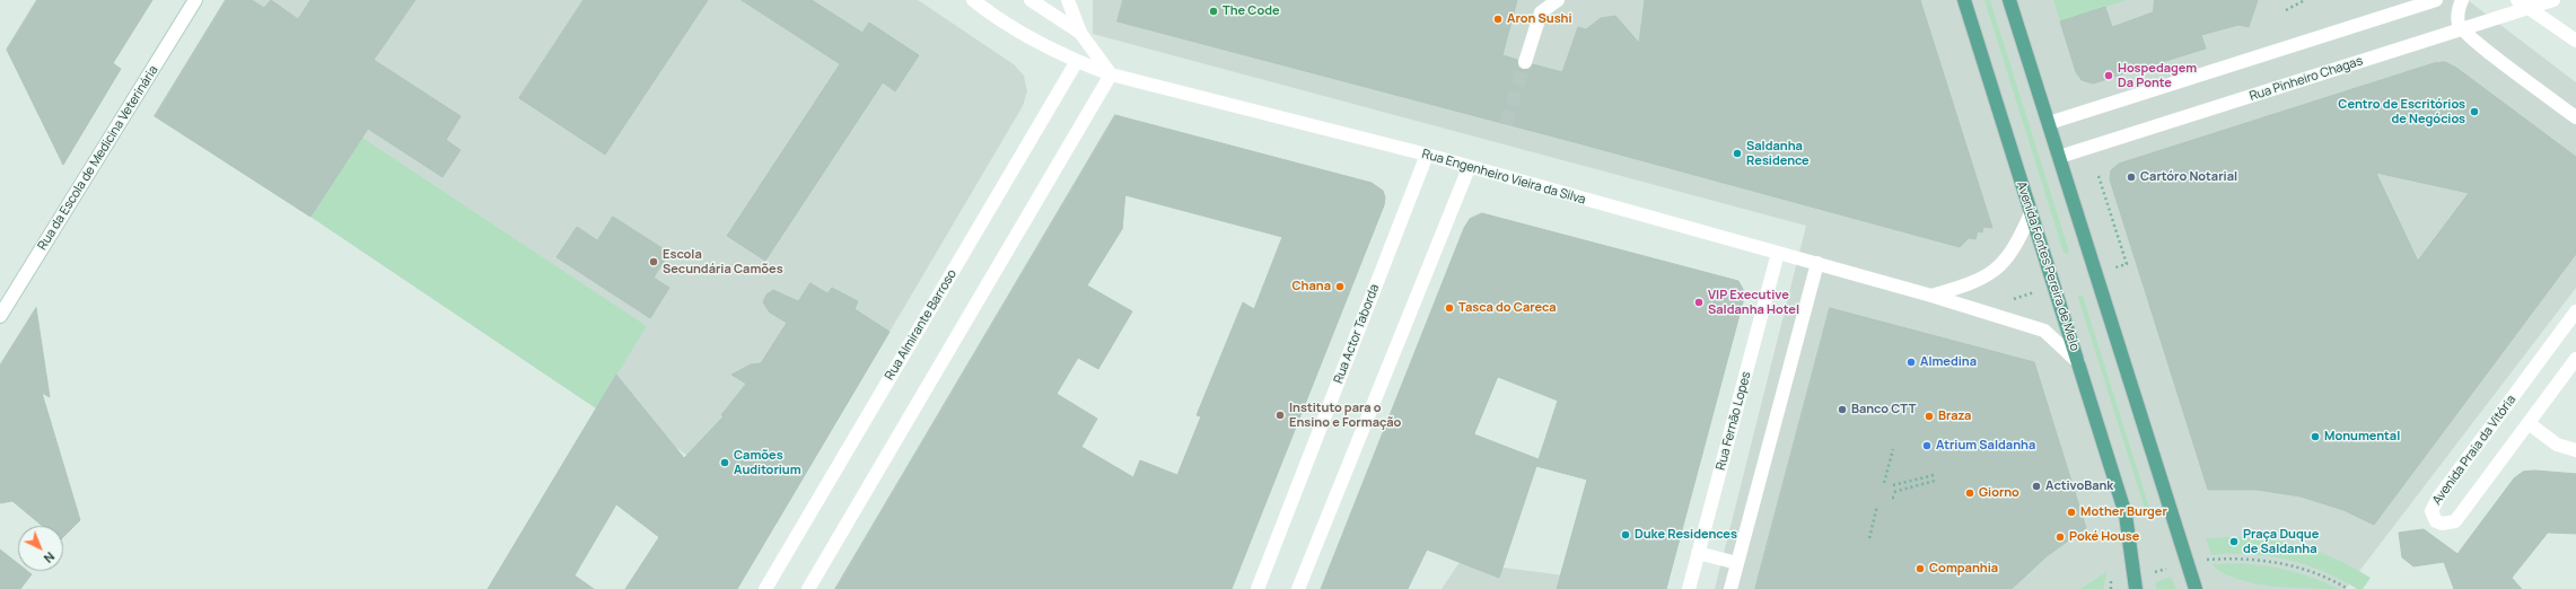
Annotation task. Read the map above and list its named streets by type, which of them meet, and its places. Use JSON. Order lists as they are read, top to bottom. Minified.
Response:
{"streets":{"main road":["Avenida Fontes Pereira de Melo"],"street":["Rua Pinheiro Chagas","Rua da Escola de Medicina Veterinária","Rua Engenheiro Vieira da Silva","Rua Almirante Barroso","Rua Actor Taborda","Rua Fernão Lopes","Avenida Praia da Vitória"]},"crossings":[["Rua Engenheiro Vieira da Silva","Avenida Fontes Pereira de Melo"],["Rua Engenheiro Vieira da Silva","Rua Almirante Barroso"],["Rua Engenheiro Vieira da Silva","Rua Actor Taborda"],["Rua Engenheiro Vieira da Silva","Rua Fernão Lopes"]],"places":["The Code","Aron Sushi","Hospedagem Da Ponte","Centro de Escritórios de Negócios","Saldanha Residence","Cartóro Notarial","Escola Secundária Camões","Chana","VIP Executive Saldanha Hotel","Tasca do Careca","Almedina","Banco CTT","Instituto para o Ensino e Formação","Braza","Monumental","Atrium Saldanha","Camões Auditorium","ActivoBank","Giorno","Mother Burger","Duke Residences","Poké House","Praça Duque de Saldanha","Companhia"],"north":"bottom right"}
